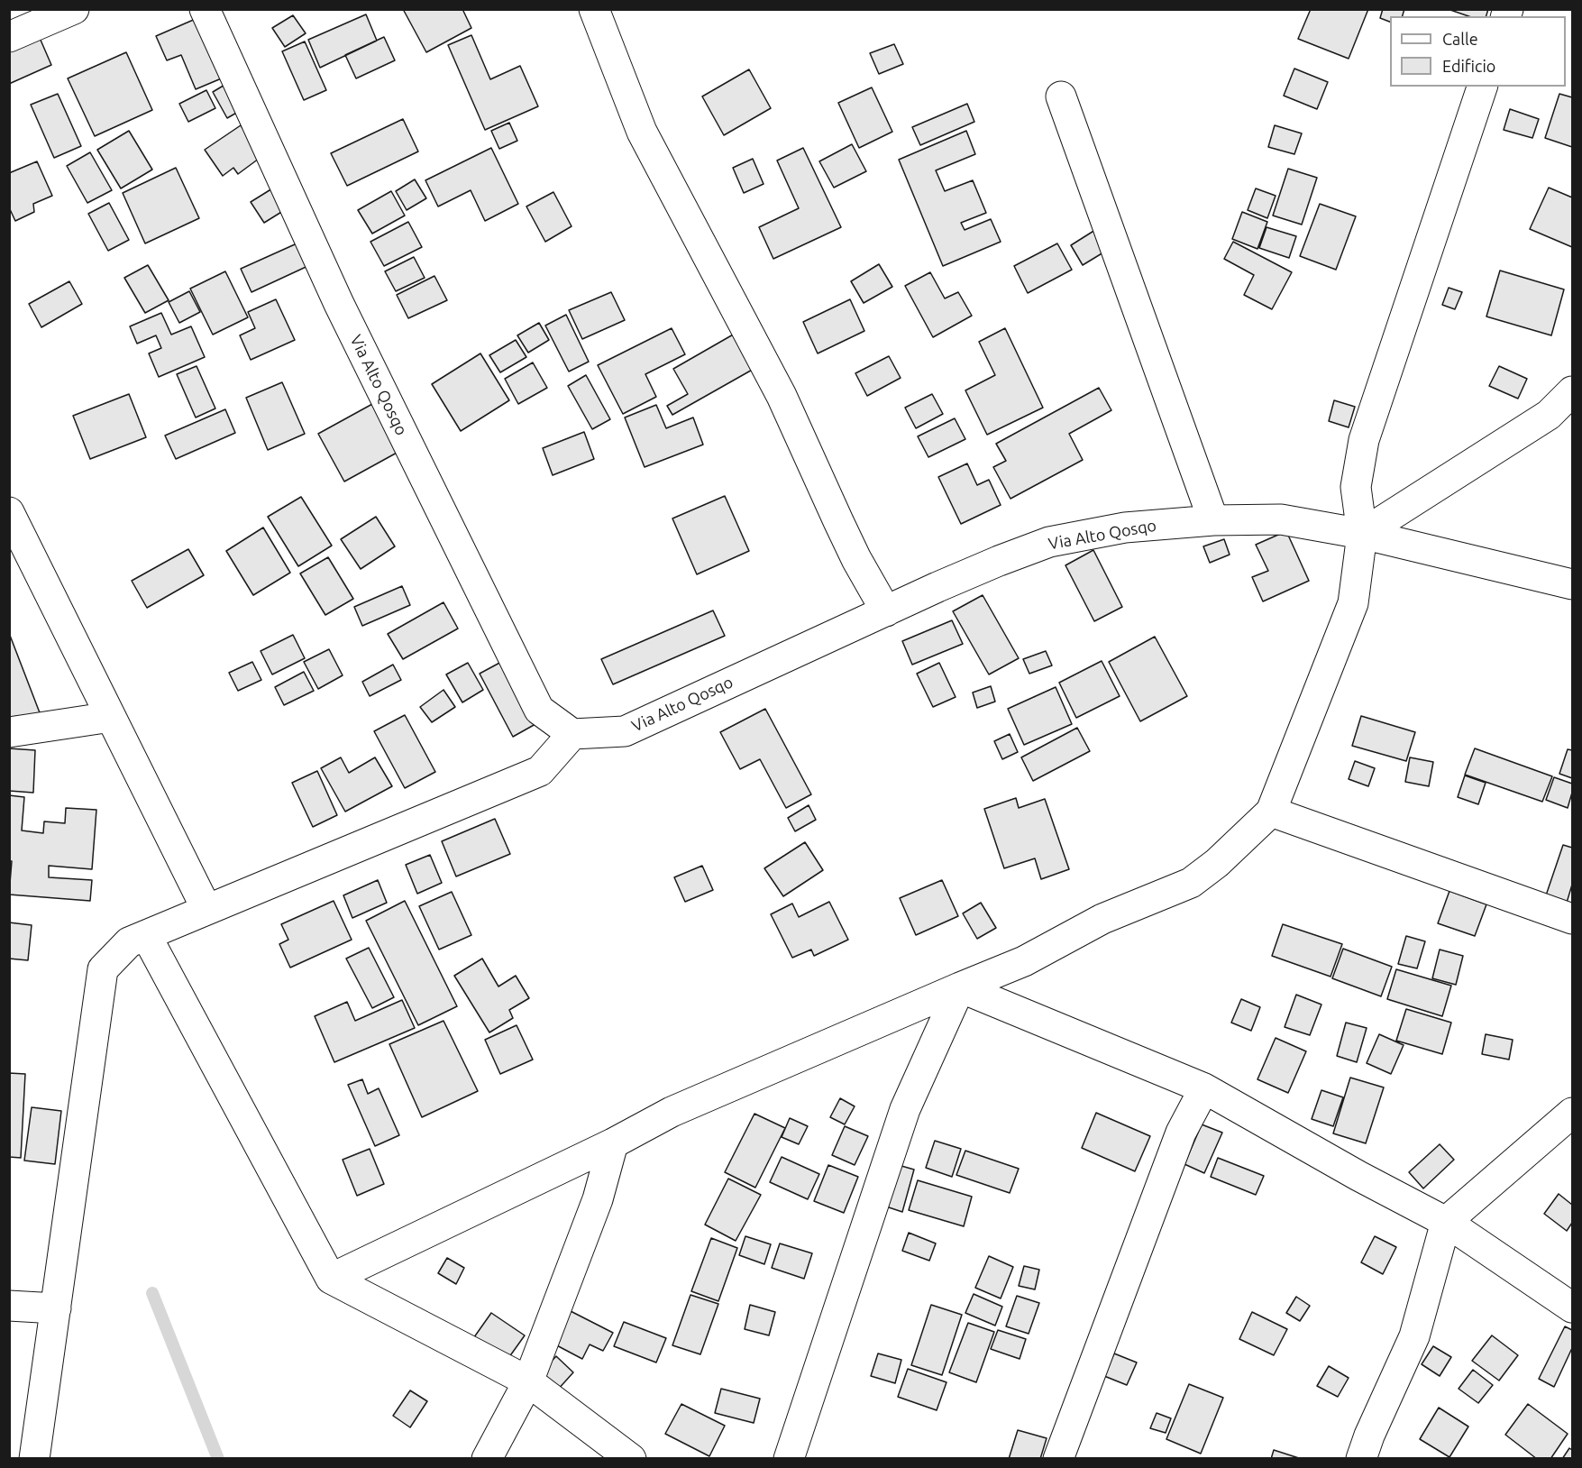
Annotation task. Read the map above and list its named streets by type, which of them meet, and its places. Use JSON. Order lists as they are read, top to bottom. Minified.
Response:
{"streets":{"street":["Via Alto Qosqo"]},"legend":["Calle","Edificio"]}
